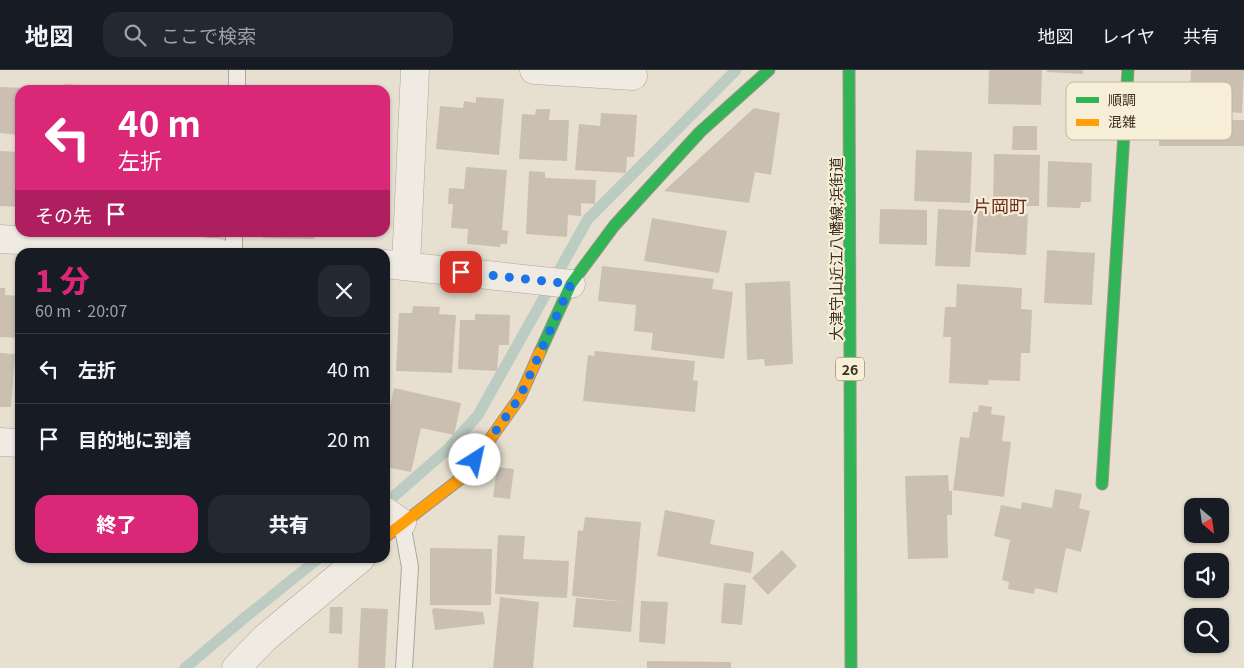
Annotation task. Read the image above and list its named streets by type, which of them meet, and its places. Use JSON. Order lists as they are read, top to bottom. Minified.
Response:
{"streets":{"street":["大津守山近江八幡線;浜街道","26"]},"districts":["片岡町"],"legend":["順調","混雑"],"north":"bottom right","page":{"header":"地図","search":"ここで検索","nav":["地図","レイヤ","共有"],"turn":["40 m","左折"],"then":"その先","heading":["1 分","60 m · 20:07"],"list":[{"name":"左折","value":"40 m"},{"name":"目的地に到着","value":"20 m"}],"buttons":["終了","共有"]}}
